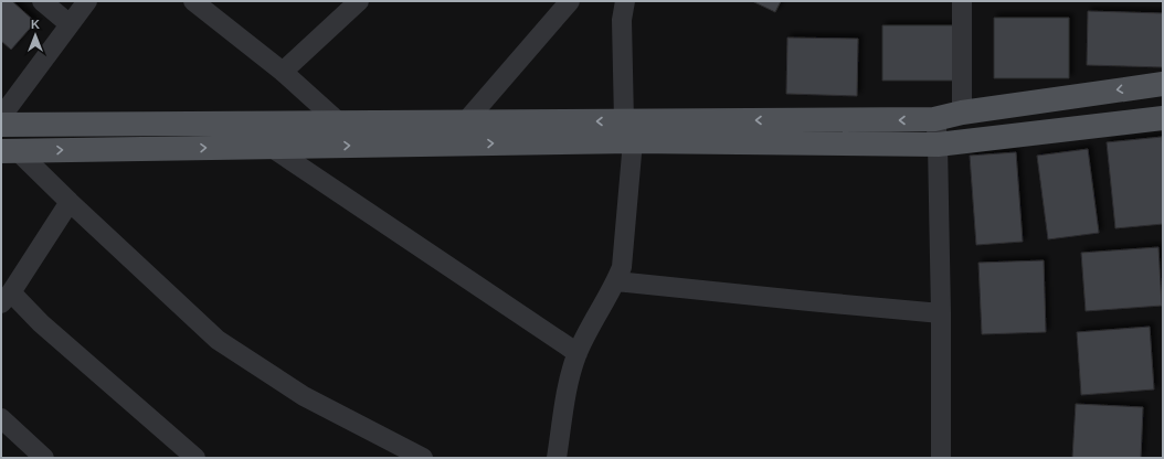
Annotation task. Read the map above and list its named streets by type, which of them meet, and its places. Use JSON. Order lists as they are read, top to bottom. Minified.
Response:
{"north":"top"}
